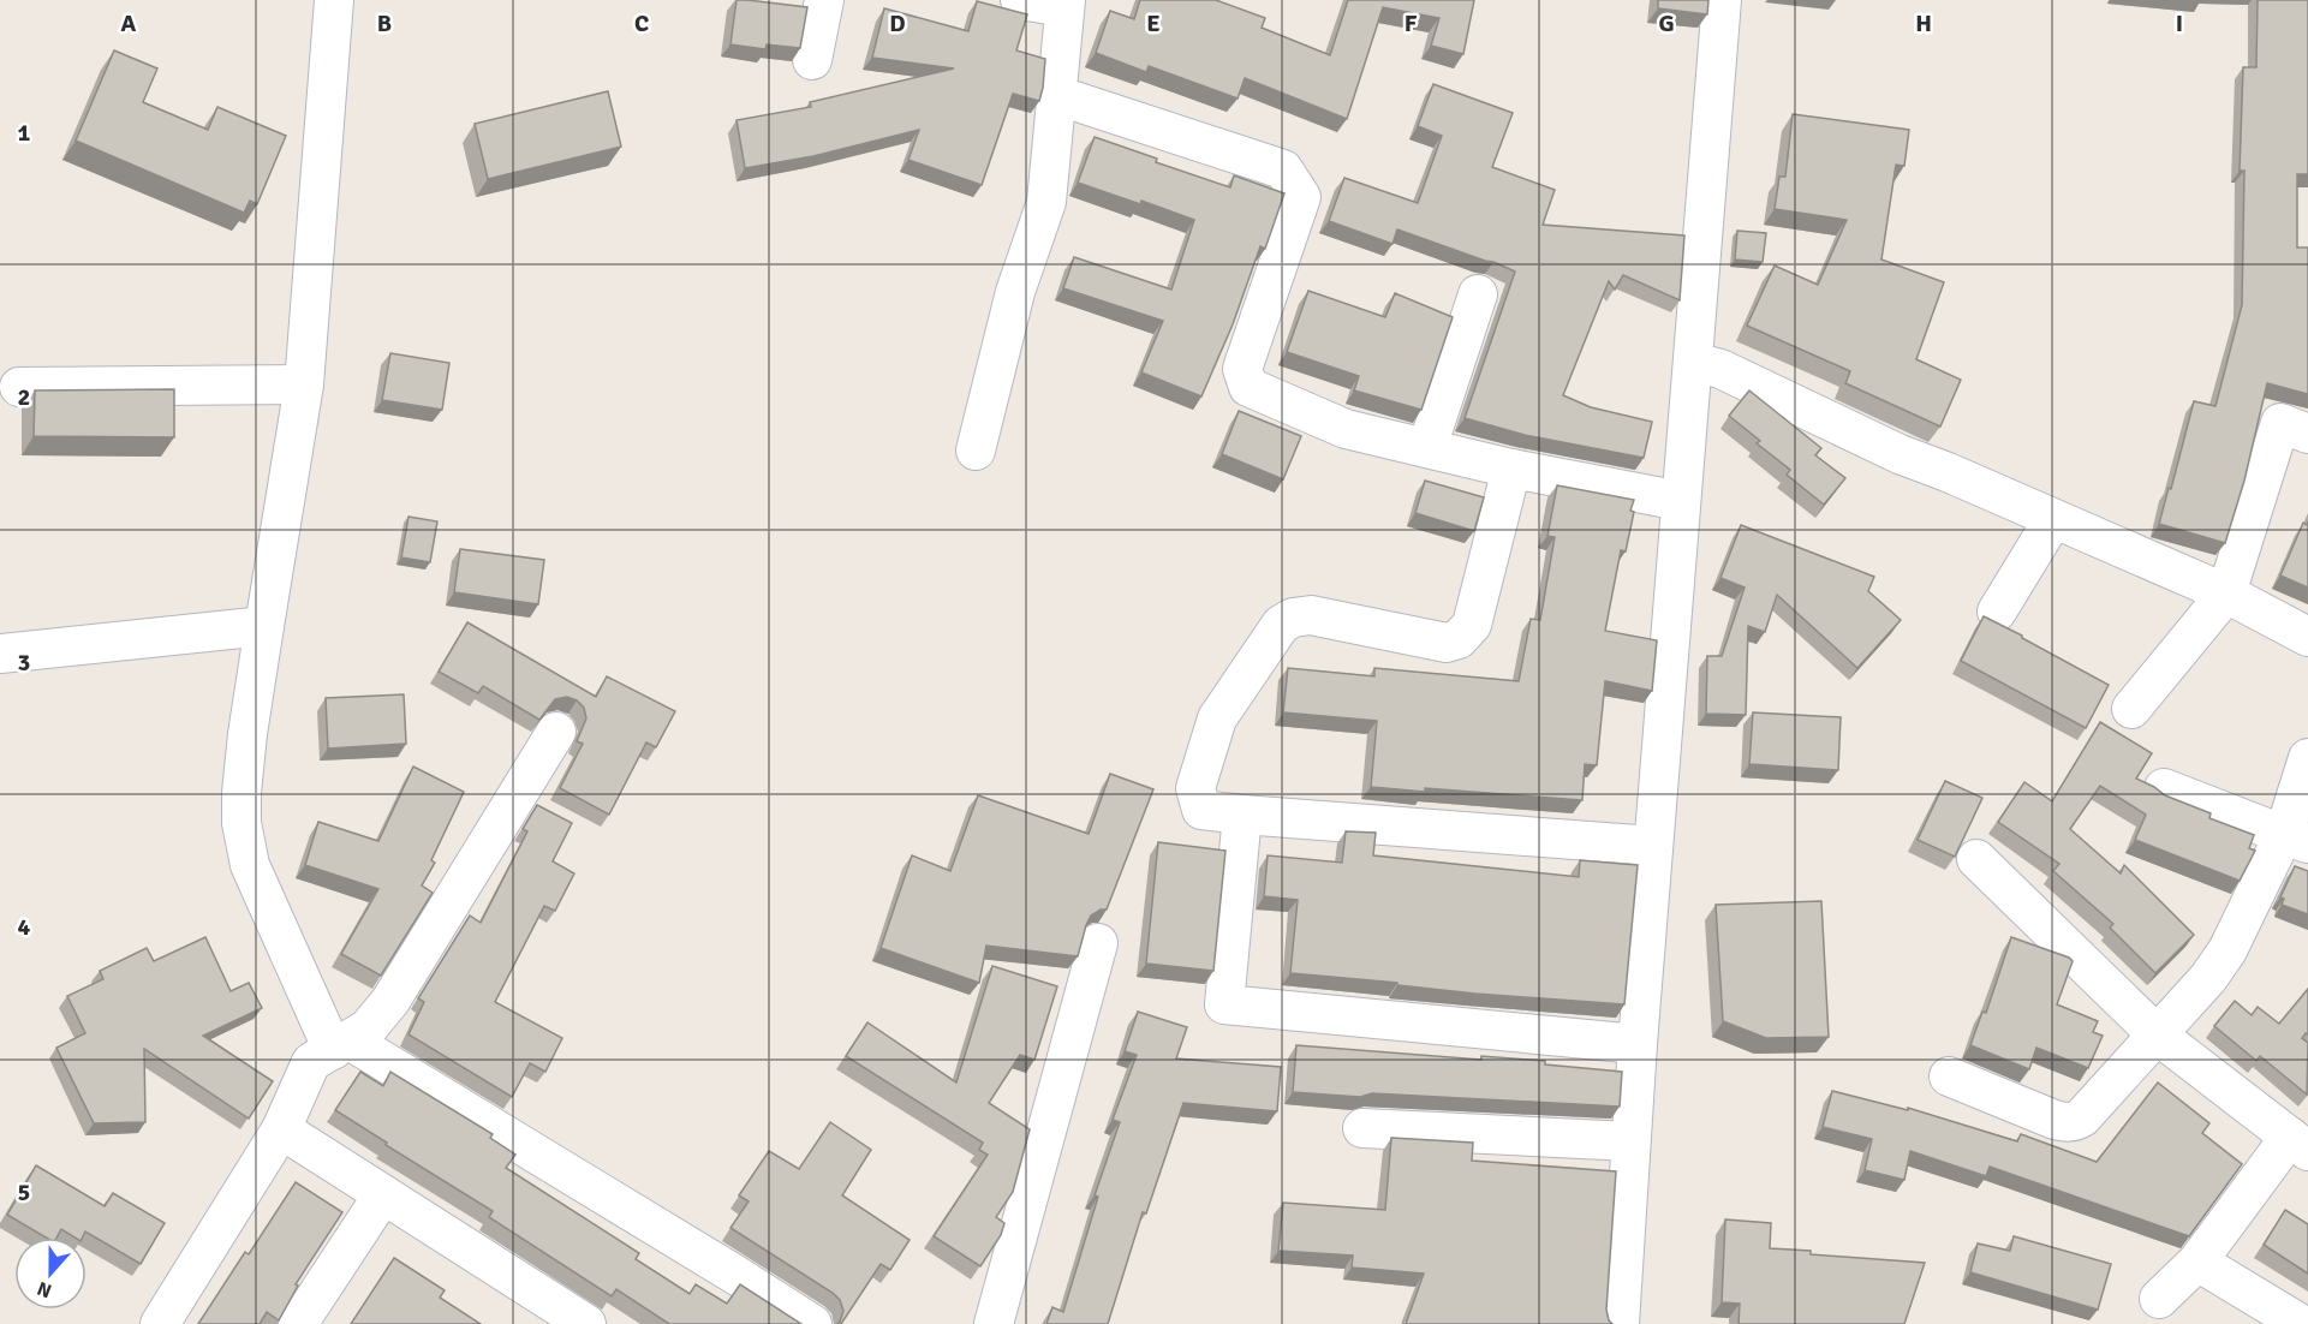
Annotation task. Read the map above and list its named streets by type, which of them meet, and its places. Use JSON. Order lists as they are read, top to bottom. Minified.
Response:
{"north":"bottom","grid":{"columns":["A","B","C","D","E","F","G","H","I"],"rows":["1","2","3","4","5"]}}
